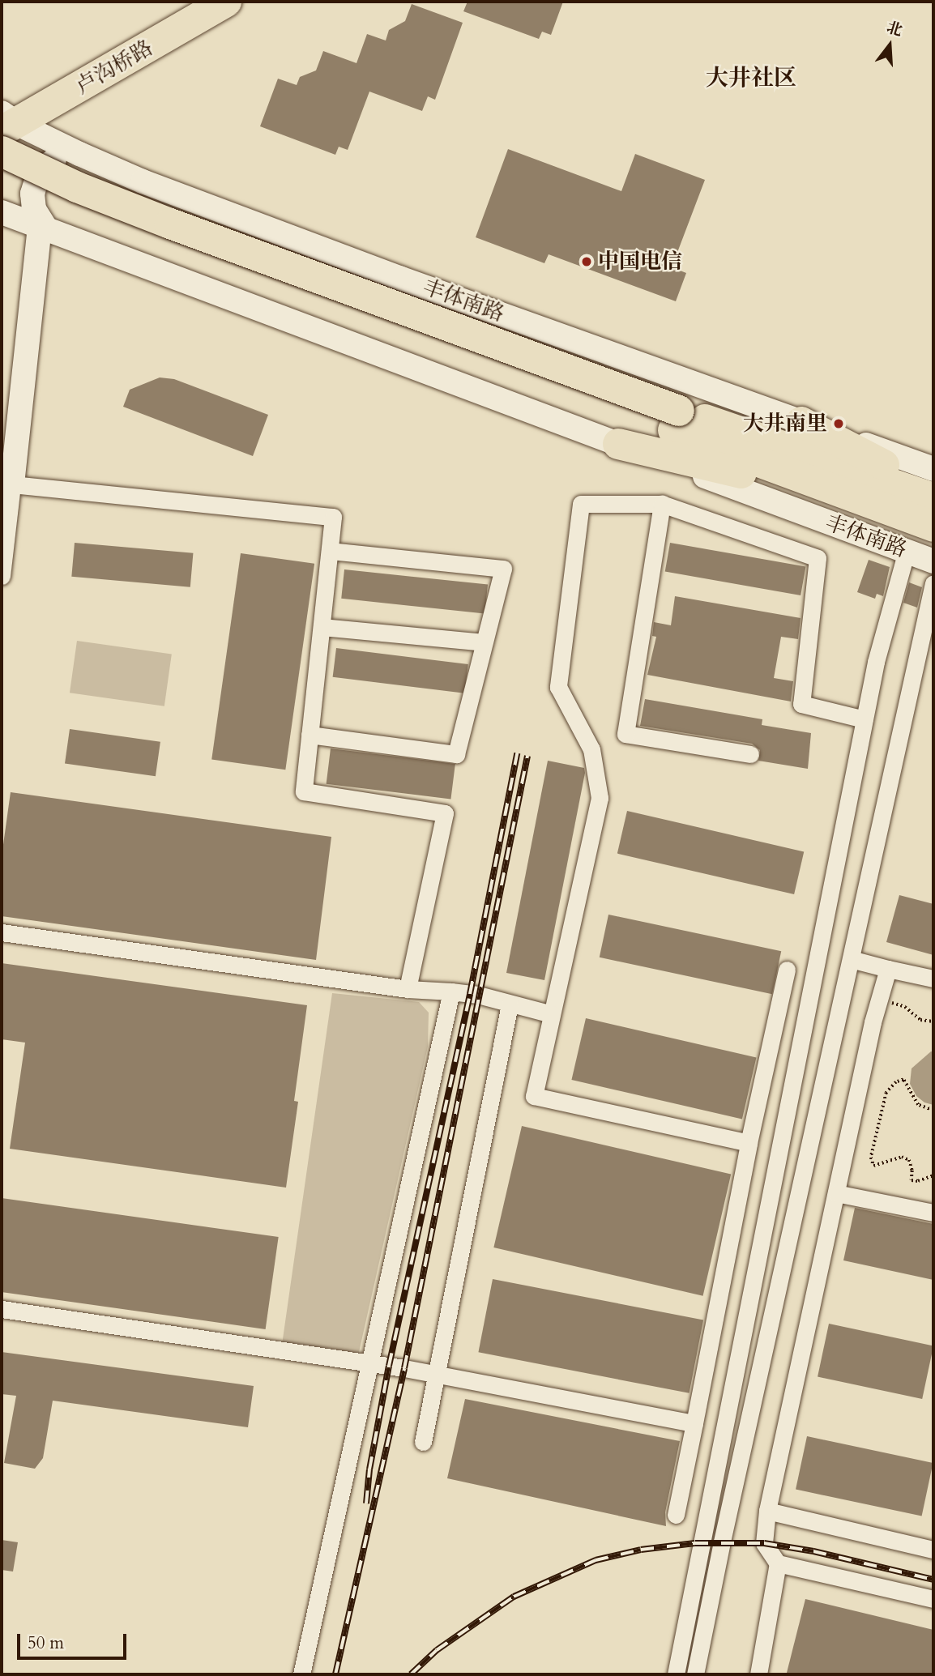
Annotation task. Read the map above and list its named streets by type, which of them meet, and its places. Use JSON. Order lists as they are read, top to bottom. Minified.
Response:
{"streets":{"highway":["卢沟桥路","丰体南路"]},"crossings":[["卢沟桥路","丰体南路"]],"districts":["大井社区"],"places":["中国电信","大井南里"],"scale_bar":"50 m","north":"top"}
